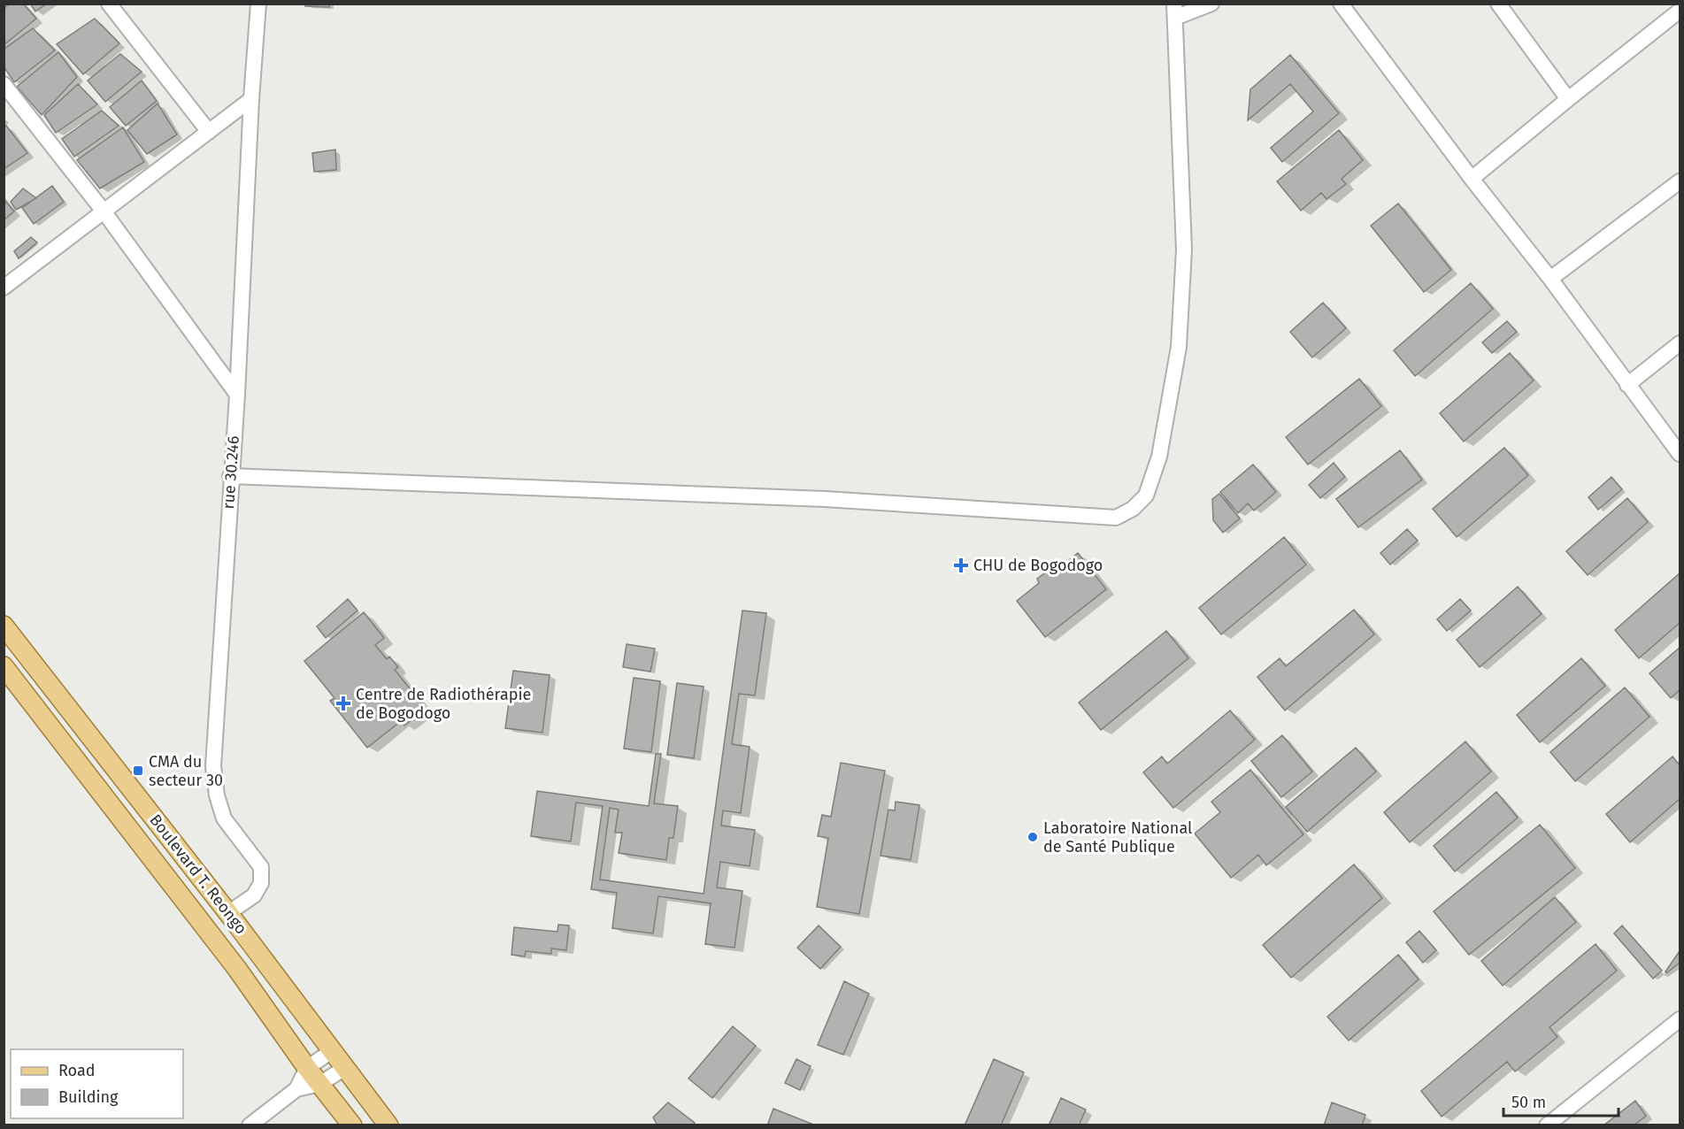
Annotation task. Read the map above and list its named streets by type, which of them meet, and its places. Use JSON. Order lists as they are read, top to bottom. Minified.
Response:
{"streets":{"main road":["Boulevard T. Reongo"],"street":["rue 30.246"]},"crossings":[["rue 30.246","Boulevard T. Reongo"]],"places":{"health":["CHU de Bogodogo","Centre de Radiothérapie de Bogodogo"],"transit":["CMA du secteur 30"],"other":["Laboratoire National de Santé Publique"]},"legend":["Road","Building"],"scale_bar":"50 m"}
